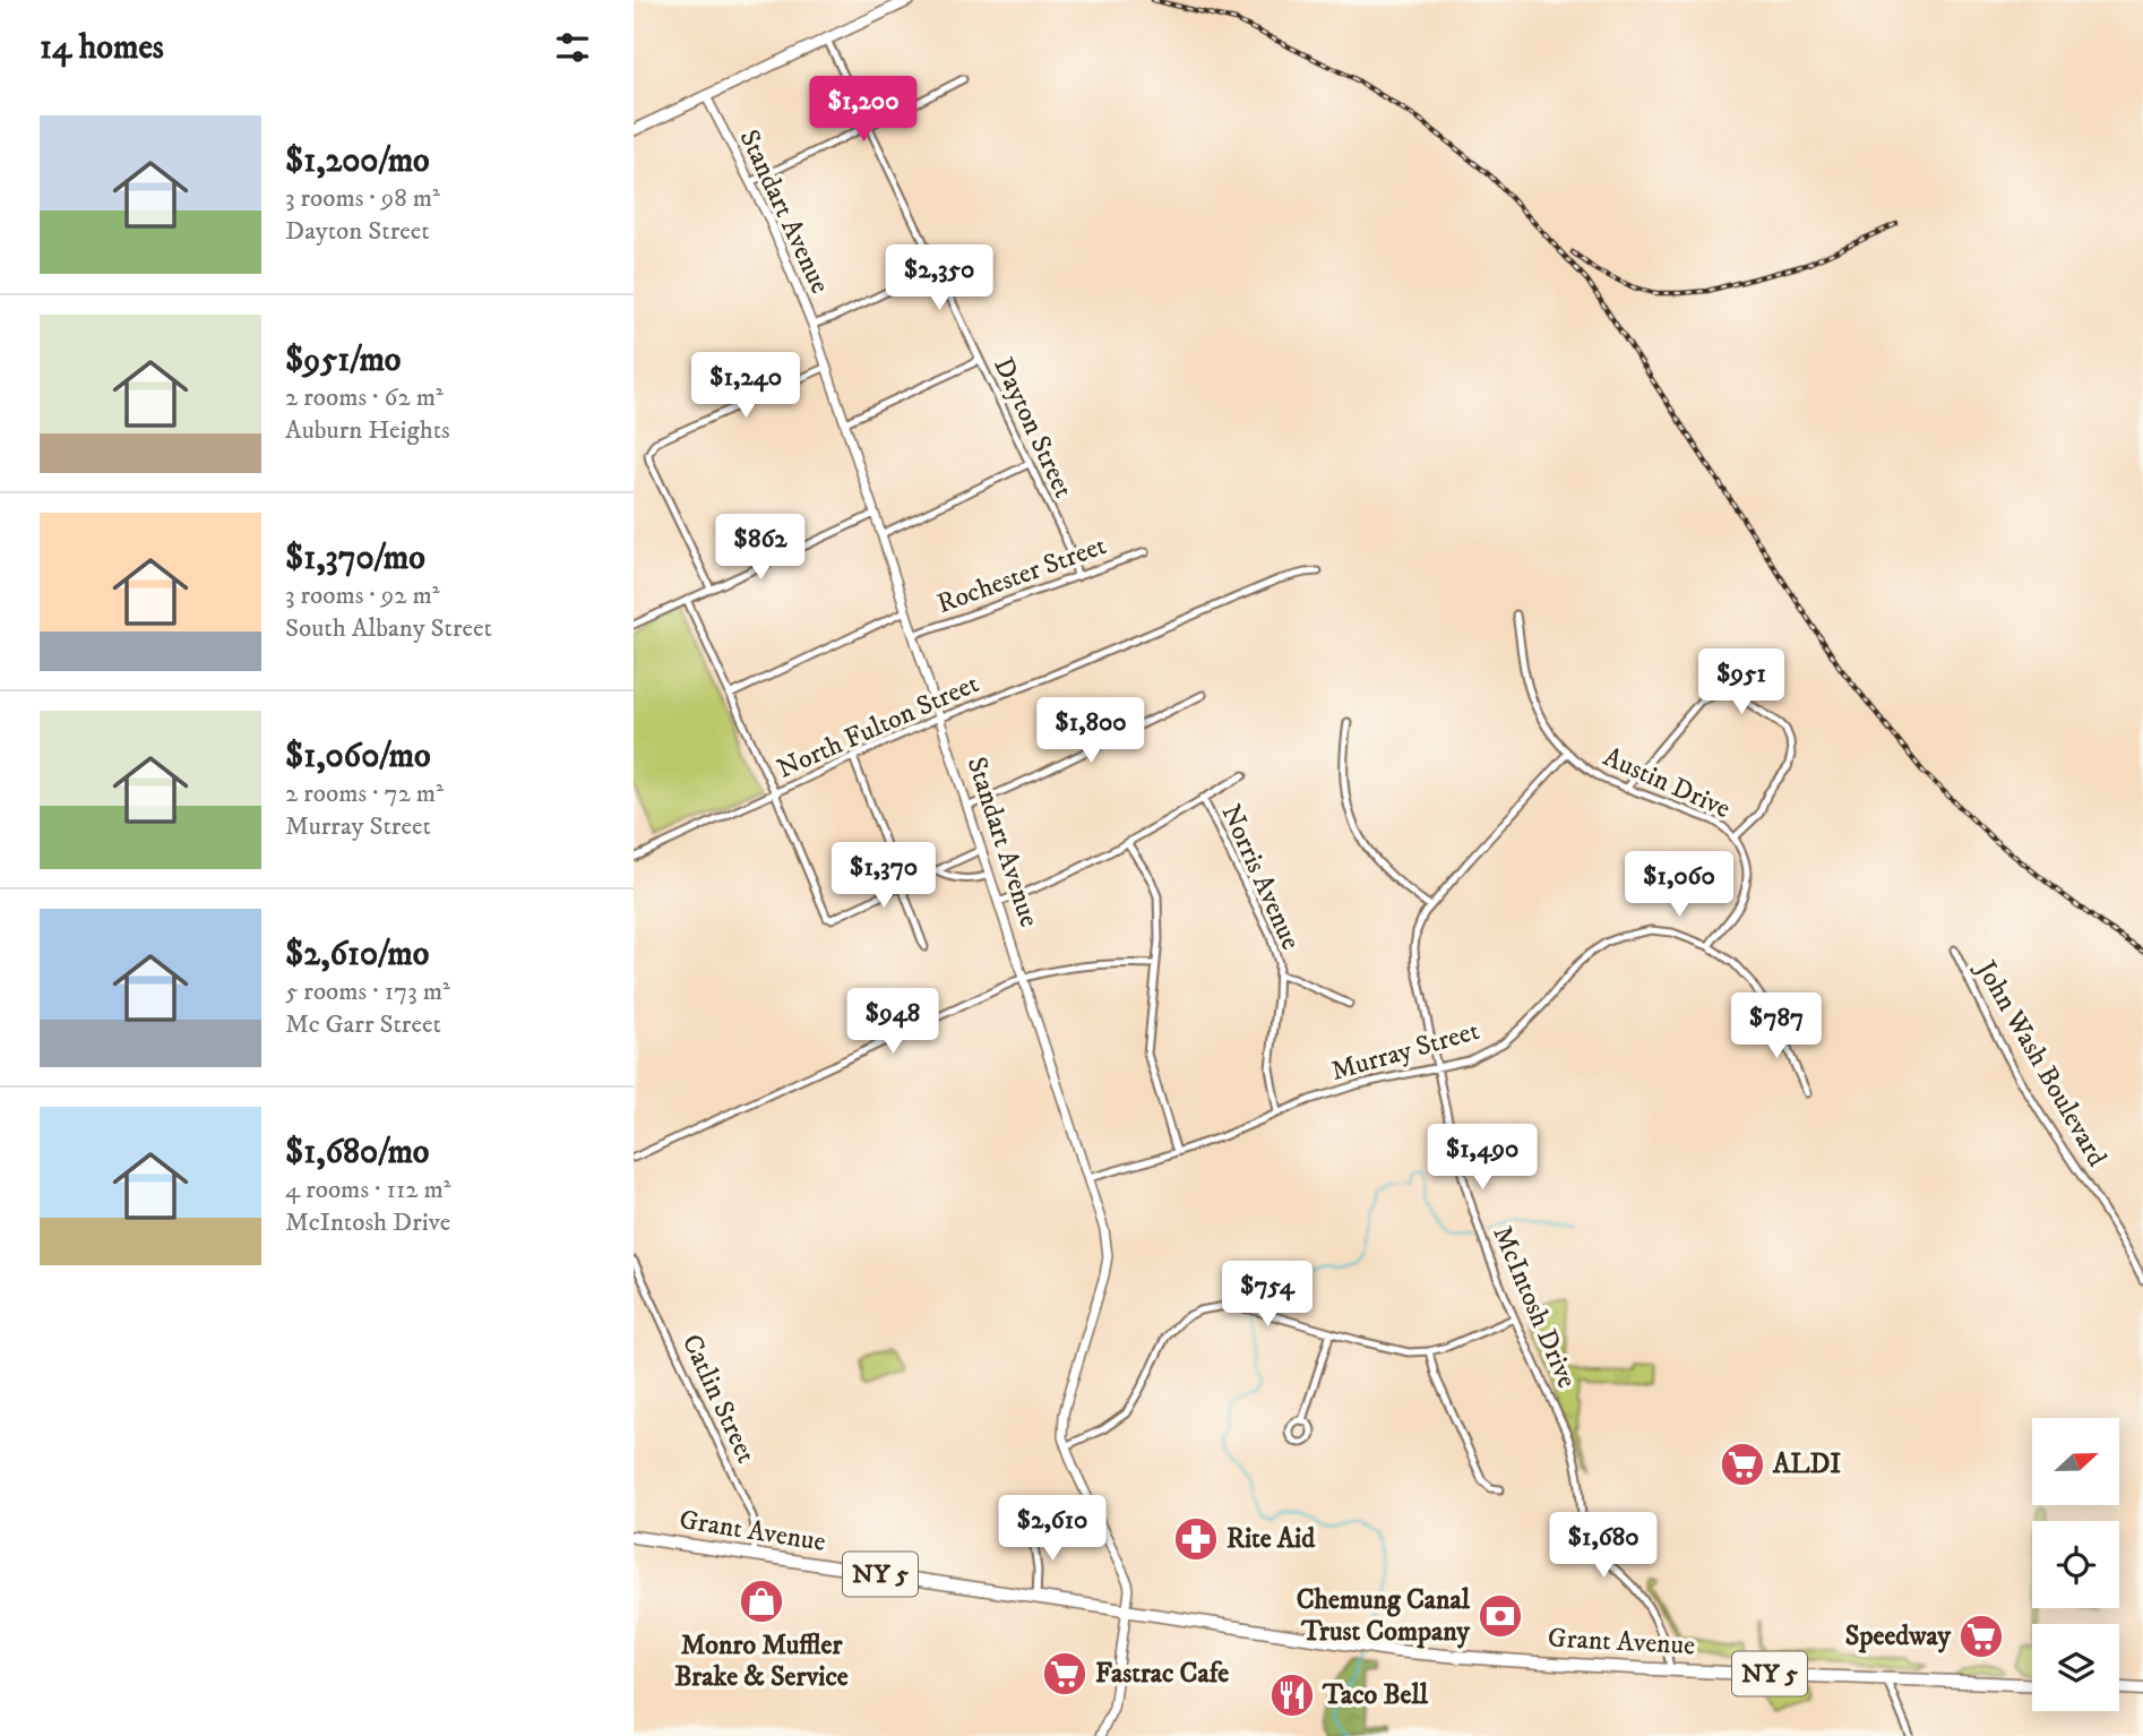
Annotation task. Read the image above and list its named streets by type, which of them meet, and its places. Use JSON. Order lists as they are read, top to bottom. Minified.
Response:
{"streets":{"highway":["Grant Avenue","NY 5"],"street":["Standart Avenue","Dayton Street","Rochester Street","North Fulton Street","Austin Drive","Norris Avenue","Murray Street","John Wash Boulevard","McIntosh Drive","Catlin Street"]},"crossings":[["Standart Avenue","Rochester Street"],["Standart Avenue","North Fulton Street"],["Standart Avenue","Murray Street"],["Standart Avenue","Grant Avenue"],["Dayton Street","Rochester Street"],["Austin Drive","Murray Street"],["Austin Drive","McIntosh Drive"],["Norris Avenue","Murray Street"],["Murray Street","McIntosh Drive"],["McIntosh Drive","Grant Avenue"],["Catlin Street","Grant Avenue"]],"places":{"supermarket":["ALDI","Speedway","Fastrac Cafe"],"pharmacy":["Rite Aid"],"shop":["Monro Muffler Brake & Service"],"bank":["Chemung Canal Trust Company"],"restaurant":["Taco Bell"]},"north":"right","page":{"heading":"14 homes","price":["$1,200","$2,350","$1,240","$862","$951","$1,800","$1,370","$1,060","$948","$787","$1,490","$754","$2,610","$1,680"],"list":[{"name":"$1,200/mo","note":"3 rooms · 98 m² · Dayton Street"},{"name":"$951/mo","note":"2 rooms · 62 m² · Auburn Heights"},{"name":"$1,370/mo","note":"3 rooms · 92 m² · South Albany Street"},{"name":"$1,060/mo","note":"2 rooms · 72 m² · Murray Street"},{"name":"$2,610/mo","note":"5 rooms · 173 m² · Mc Garr Street"},{"name":"$1,680/mo","note":"4 rooms · 112 m² · McIntosh Drive"}]}}
